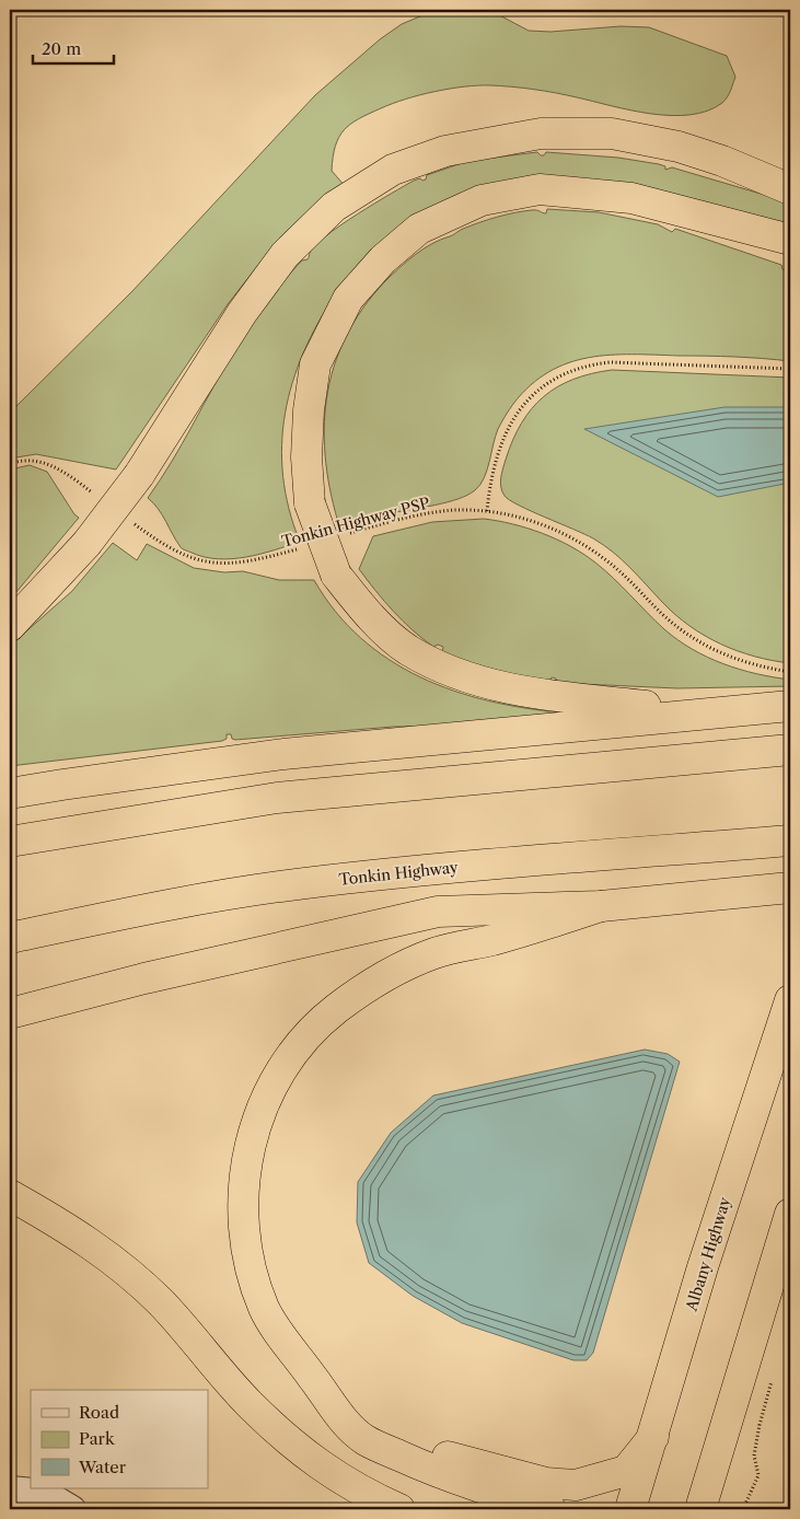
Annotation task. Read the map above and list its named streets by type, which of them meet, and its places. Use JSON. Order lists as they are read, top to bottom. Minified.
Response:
{"streets":{"highway":["Tonkin Highway","Albany Highway"],"path":["Tonkin Highway PSP"]},"legend":["Road","Park","Water"],"scale_bar":"20 m"}
